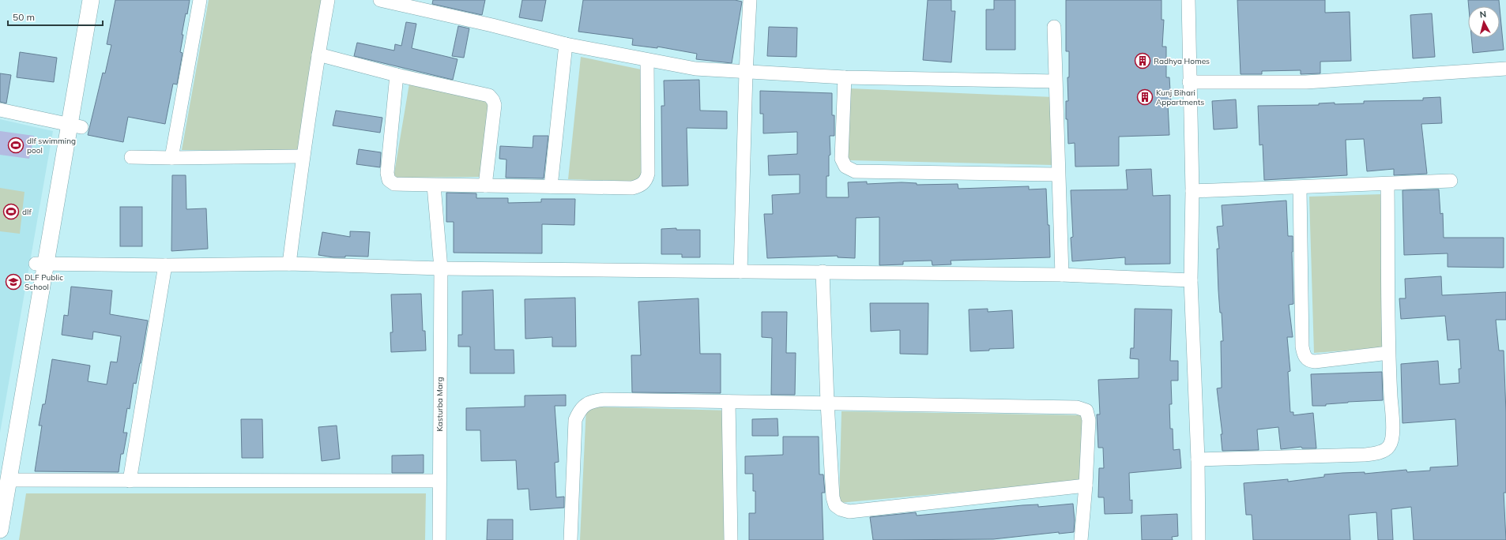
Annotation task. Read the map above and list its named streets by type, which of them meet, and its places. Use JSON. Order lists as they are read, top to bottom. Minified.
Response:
{"streets":{"street":["Kasturba Marg"]},"places":{"building":["Radhya Homes","Kunj Bihari Appartments"],"sports":["dlf swimming pool","dlf"],"school or university":["DLF Public School"]},"scale_bar":"50 m","north":"top"}
